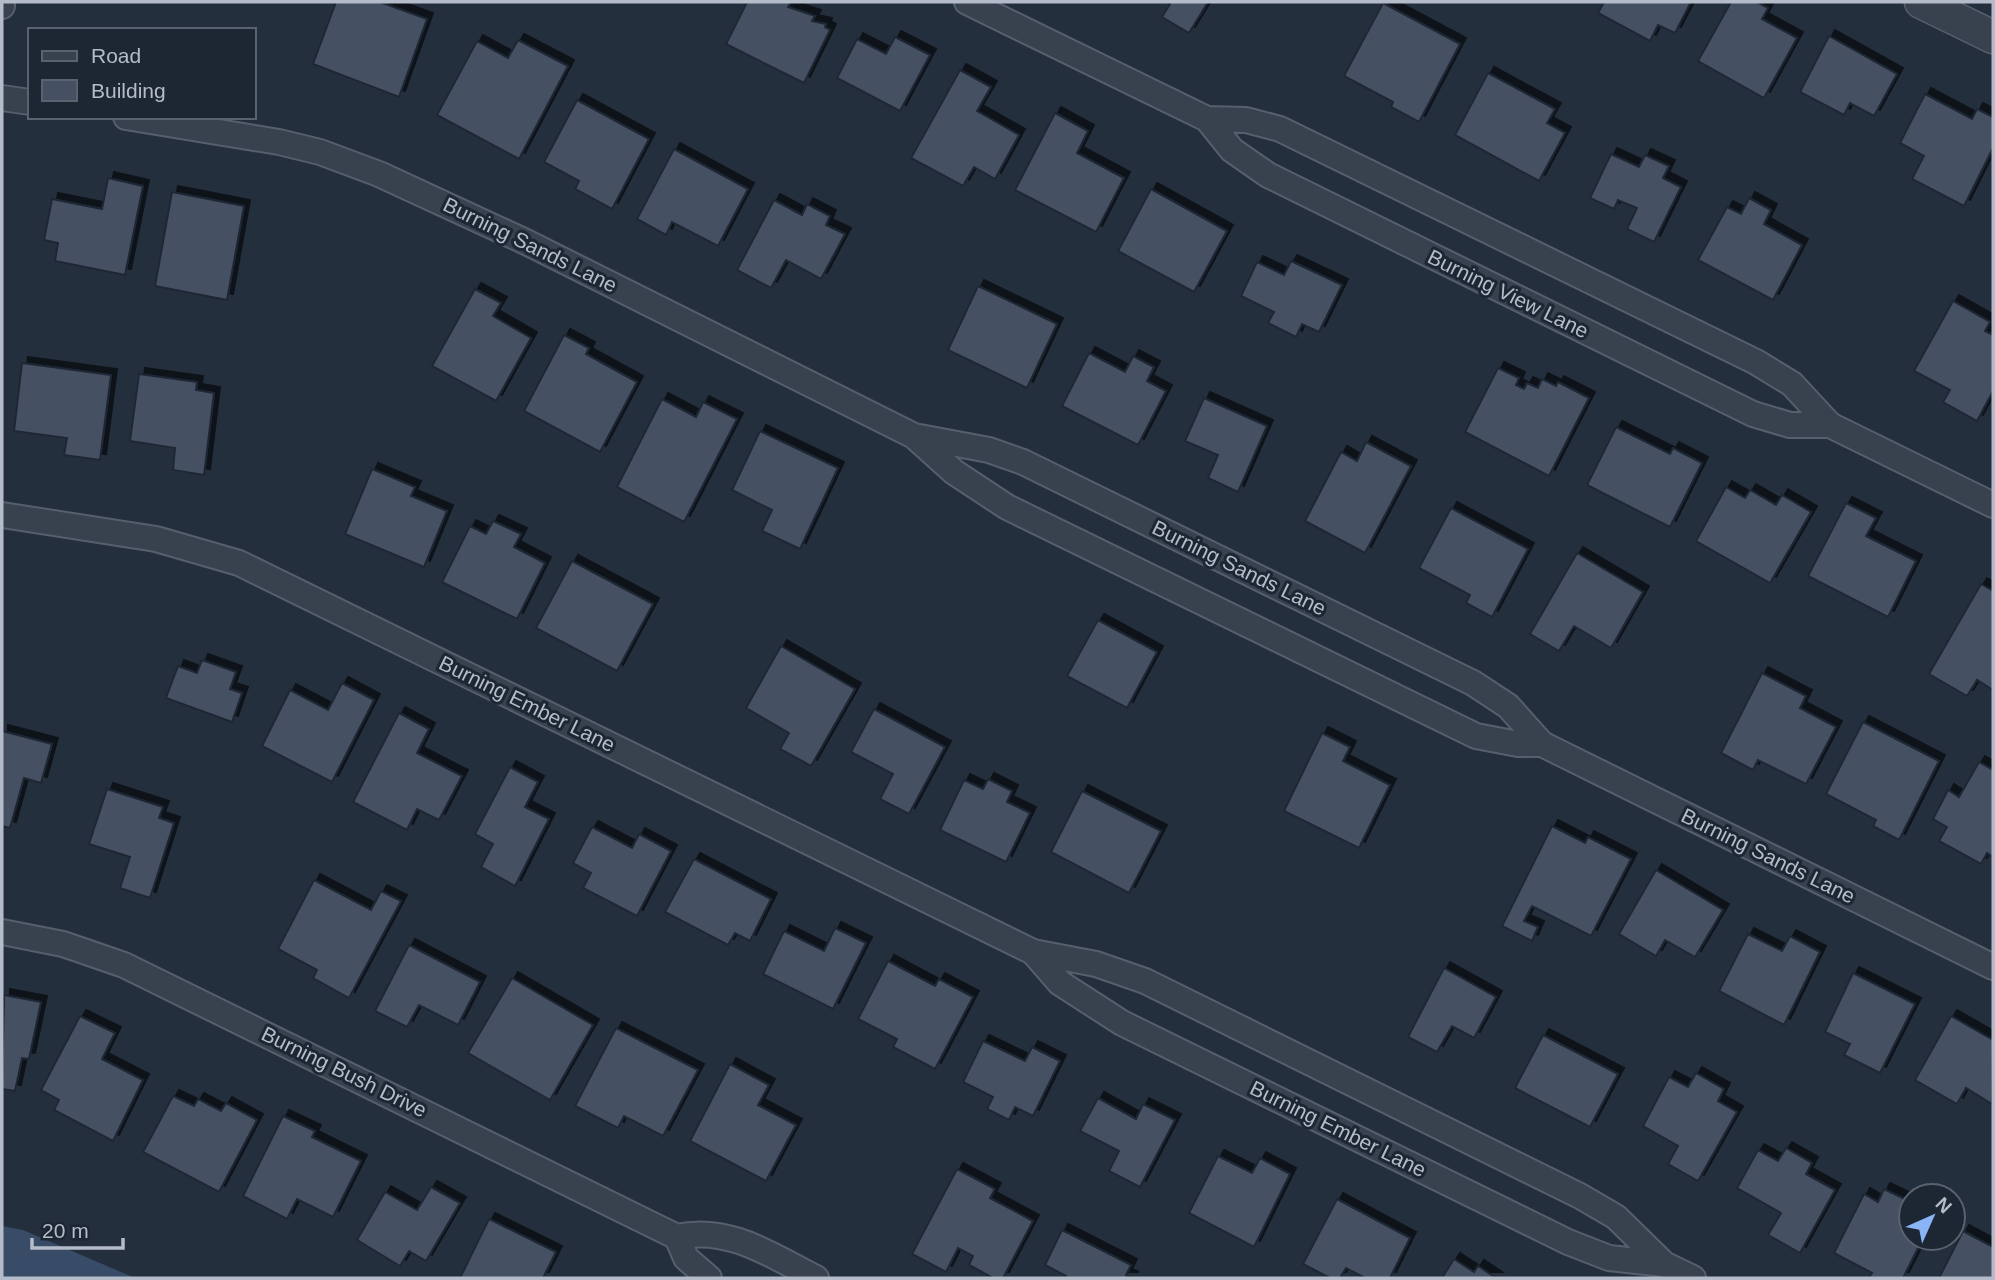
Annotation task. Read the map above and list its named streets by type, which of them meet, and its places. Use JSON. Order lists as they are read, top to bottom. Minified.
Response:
{"streets":{"street":["Burning Sands Lane","Burning View Lane","Burning Ember Lane","Burning Bush Drive"]},"legend":["Road","Building"],"scale_bar":"20 m","north":"top right"}
